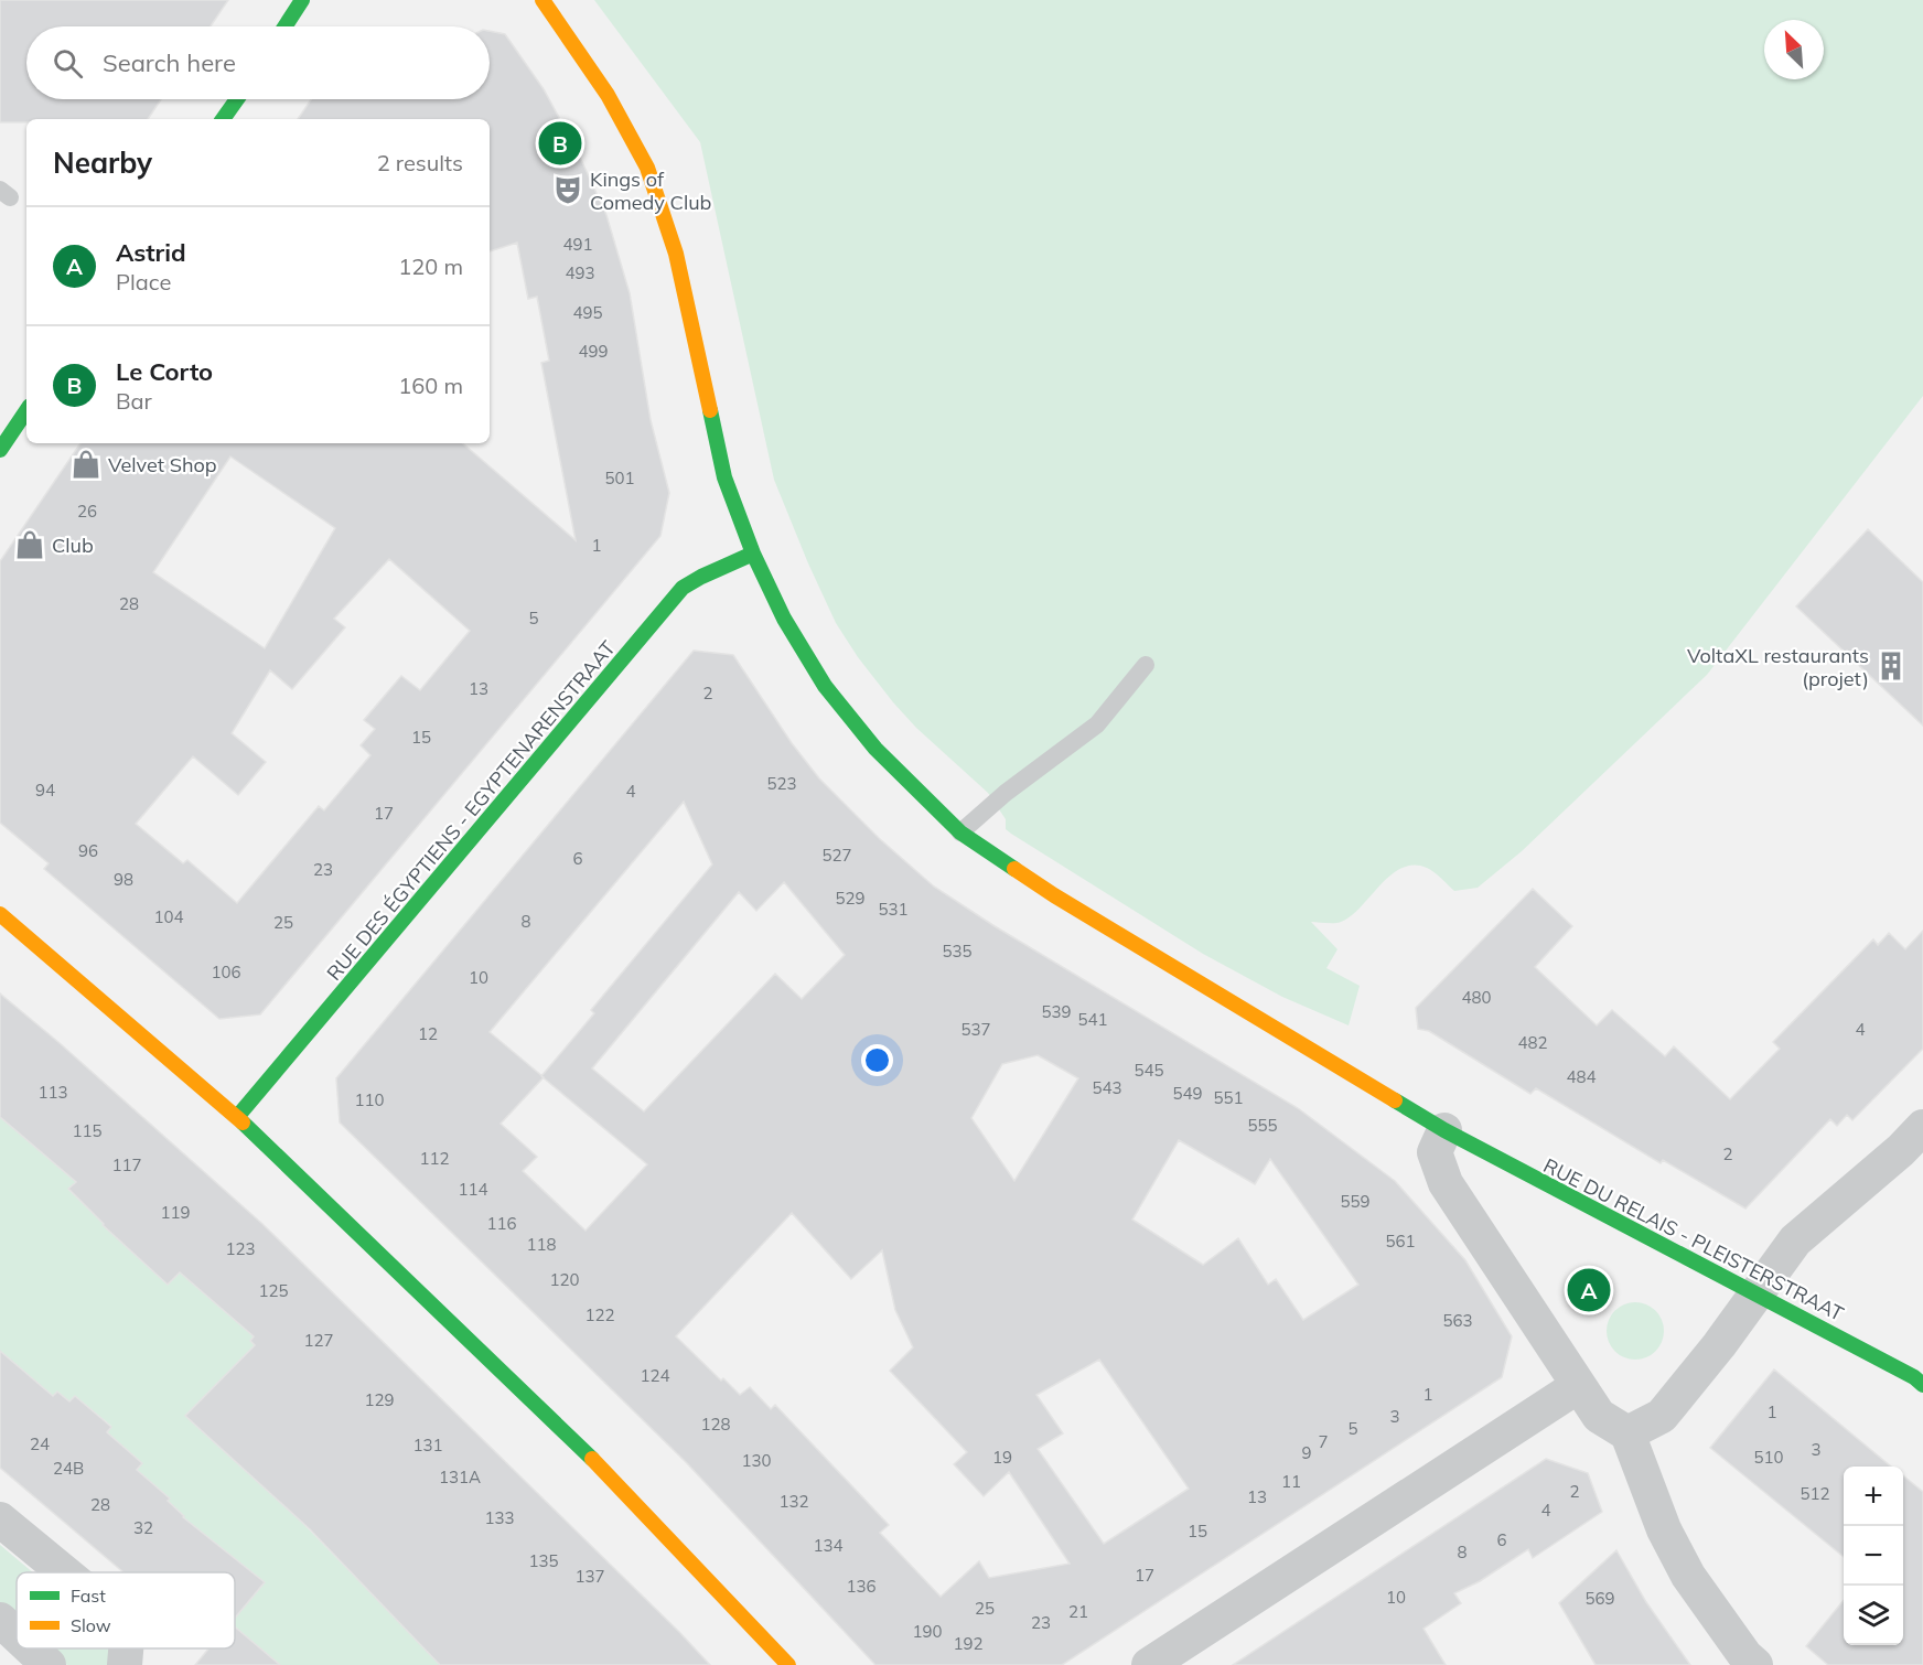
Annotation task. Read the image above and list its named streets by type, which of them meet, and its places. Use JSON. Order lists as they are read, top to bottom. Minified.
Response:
{"streets":{"street":["RUE DES ÉGYPTIENS - EGYPTENARENSTRAAT","RUE DU RELAIS - PLEISTERSTRAAT"]},"crossings":[["RUE DES ÉGYPTIENS - EGYPTENARENSTRAAT","RUE DU RELAIS - PLEISTERSTRAAT"]],"places":{"theatre":["Kings of Comedy Club"],"shop":["Velvet Shop","Club"],"building":["VoltaXL restaurants (projet)"]},"house_numbers":["491","493","495","499","501","26","1","28","5","13","2","15","523","94","4","17","96","527","6","23","98","529","531","104","8","25","535","106","10","480","539","541","537","4","12","482","545","484","543","113","549","551","110","555","115","2","112","117","114","559","119","116","561","118","123","120","125","122","563","127","124","1","129","1","3","128","5","7","24","131","3","9","19","510","130","24B","131A","11","2","512","13","132","28","4","133","32","15","6","134","8","135","17","137","136","10","569","25","21","23","190","192"],"legend":["Fast","Slow"],"north":"top left","page":{"search":"Search here","pins":["B","A"],"heading":["Nearby","2 results"],"list":[{"mark":"A","name":"Astrid","note":"Place","value":"120 m"},{"mark":"B","name":"Le Corto","note":"Bar","value":"160 m"}],"map_buttons":["+","−"]}}
